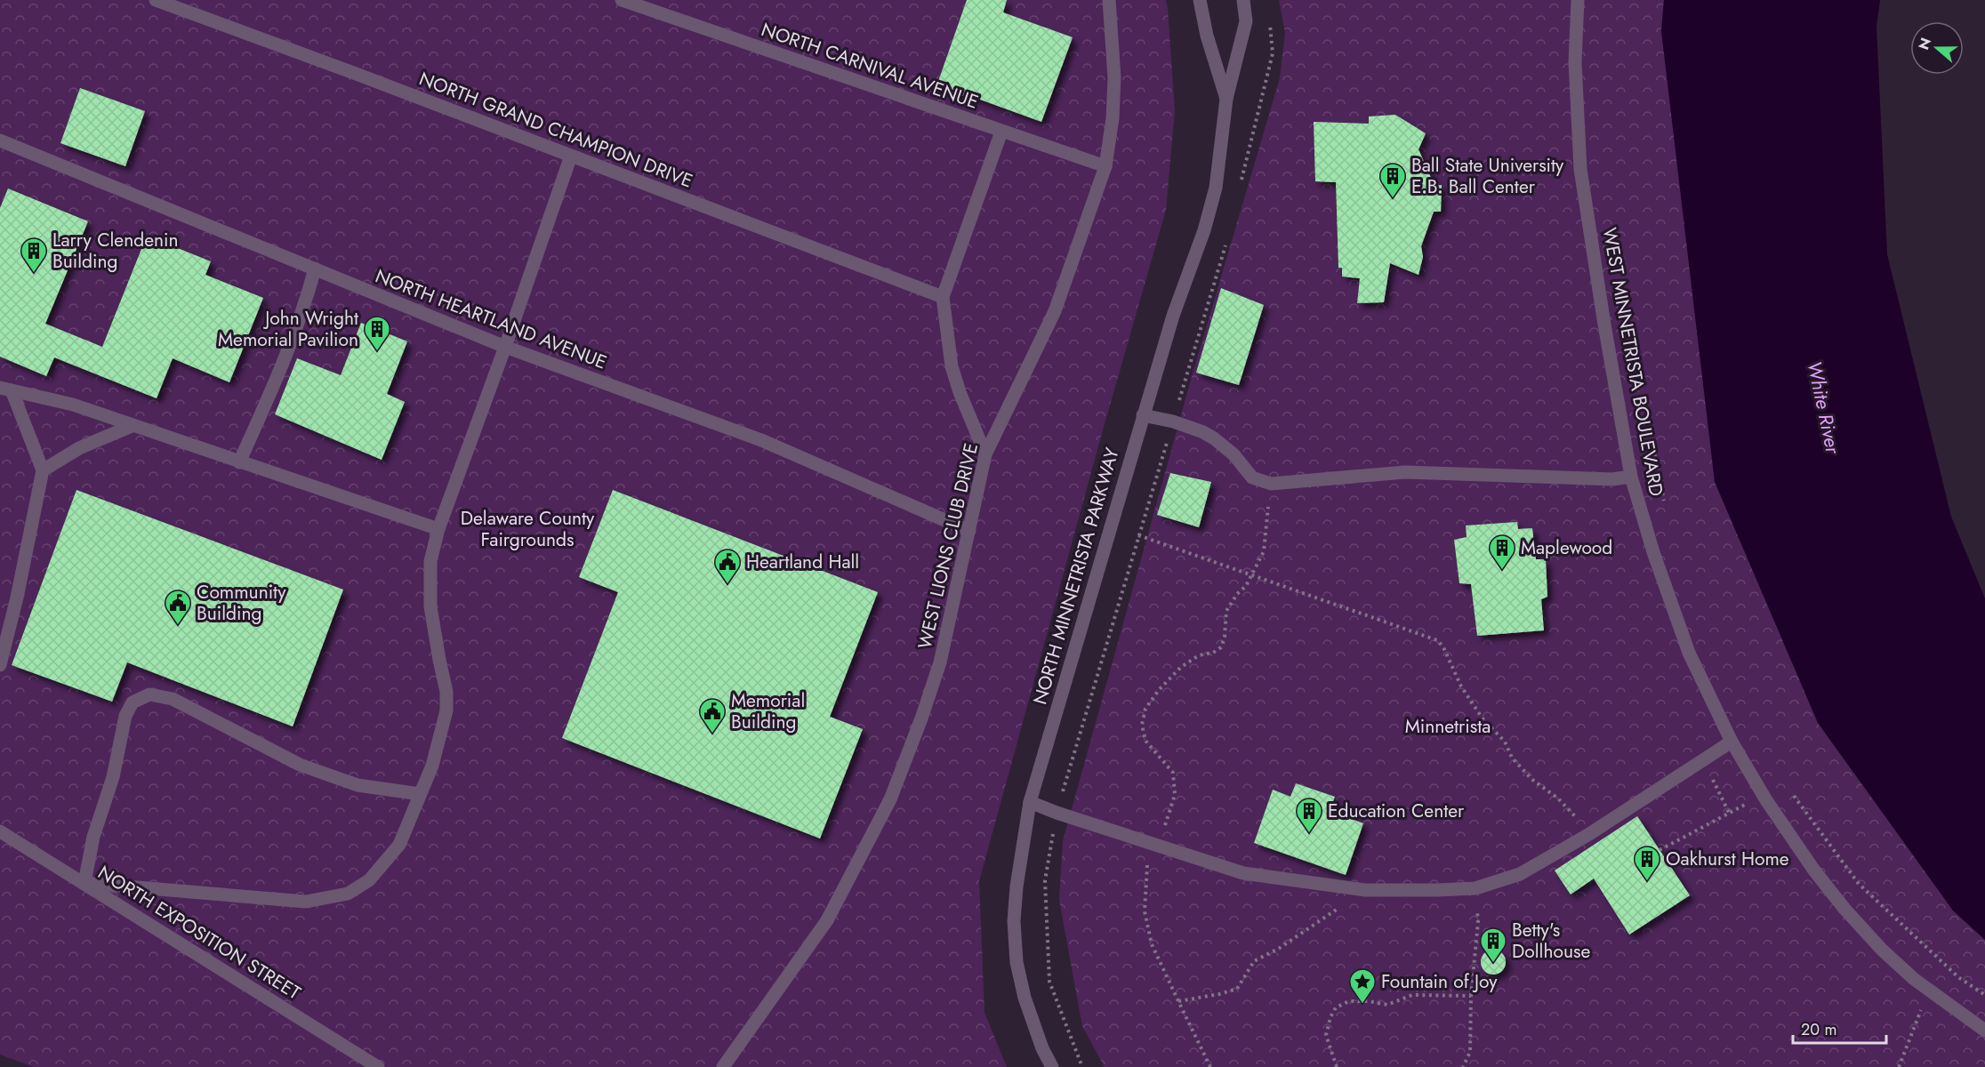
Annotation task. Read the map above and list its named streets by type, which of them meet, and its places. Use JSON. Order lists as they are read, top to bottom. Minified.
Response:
{"streets":{"street":["NORTH CARNIVAL AVENUE","NORTH GRAND CHAMPION DRIVE","NORTH HEARTLAND AVENUE","WEST MINNETRISTA BOULEVARD","WEST LIONS CLUB DRIVE","NORTH MINNETRISTA PARKWAY","NORTH EXPOSITION STREET"]},"crossings":[["NORTH CARNIVAL AVENUE","WEST LIONS CLUB DRIVE"],["NORTH HEARTLAND AVENUE","WEST LIONS CLUB DRIVE"]],"water":["White River"],"parks":["Delaware County Fairgrounds","Minnetrista"],"places":{"building":["Ball State University E.B. Ball Center","Larry Clendenin Building","John Wright Memorial Pavilion","Maplewood","Education Center","Oakhurst Home","Betty's Dollhouse"],"public building":["Heartland Hall","Community Building","Memorial Building"],"place":["Fountain of Joy"]},"scale_bar":"20 m","north":"left"}
